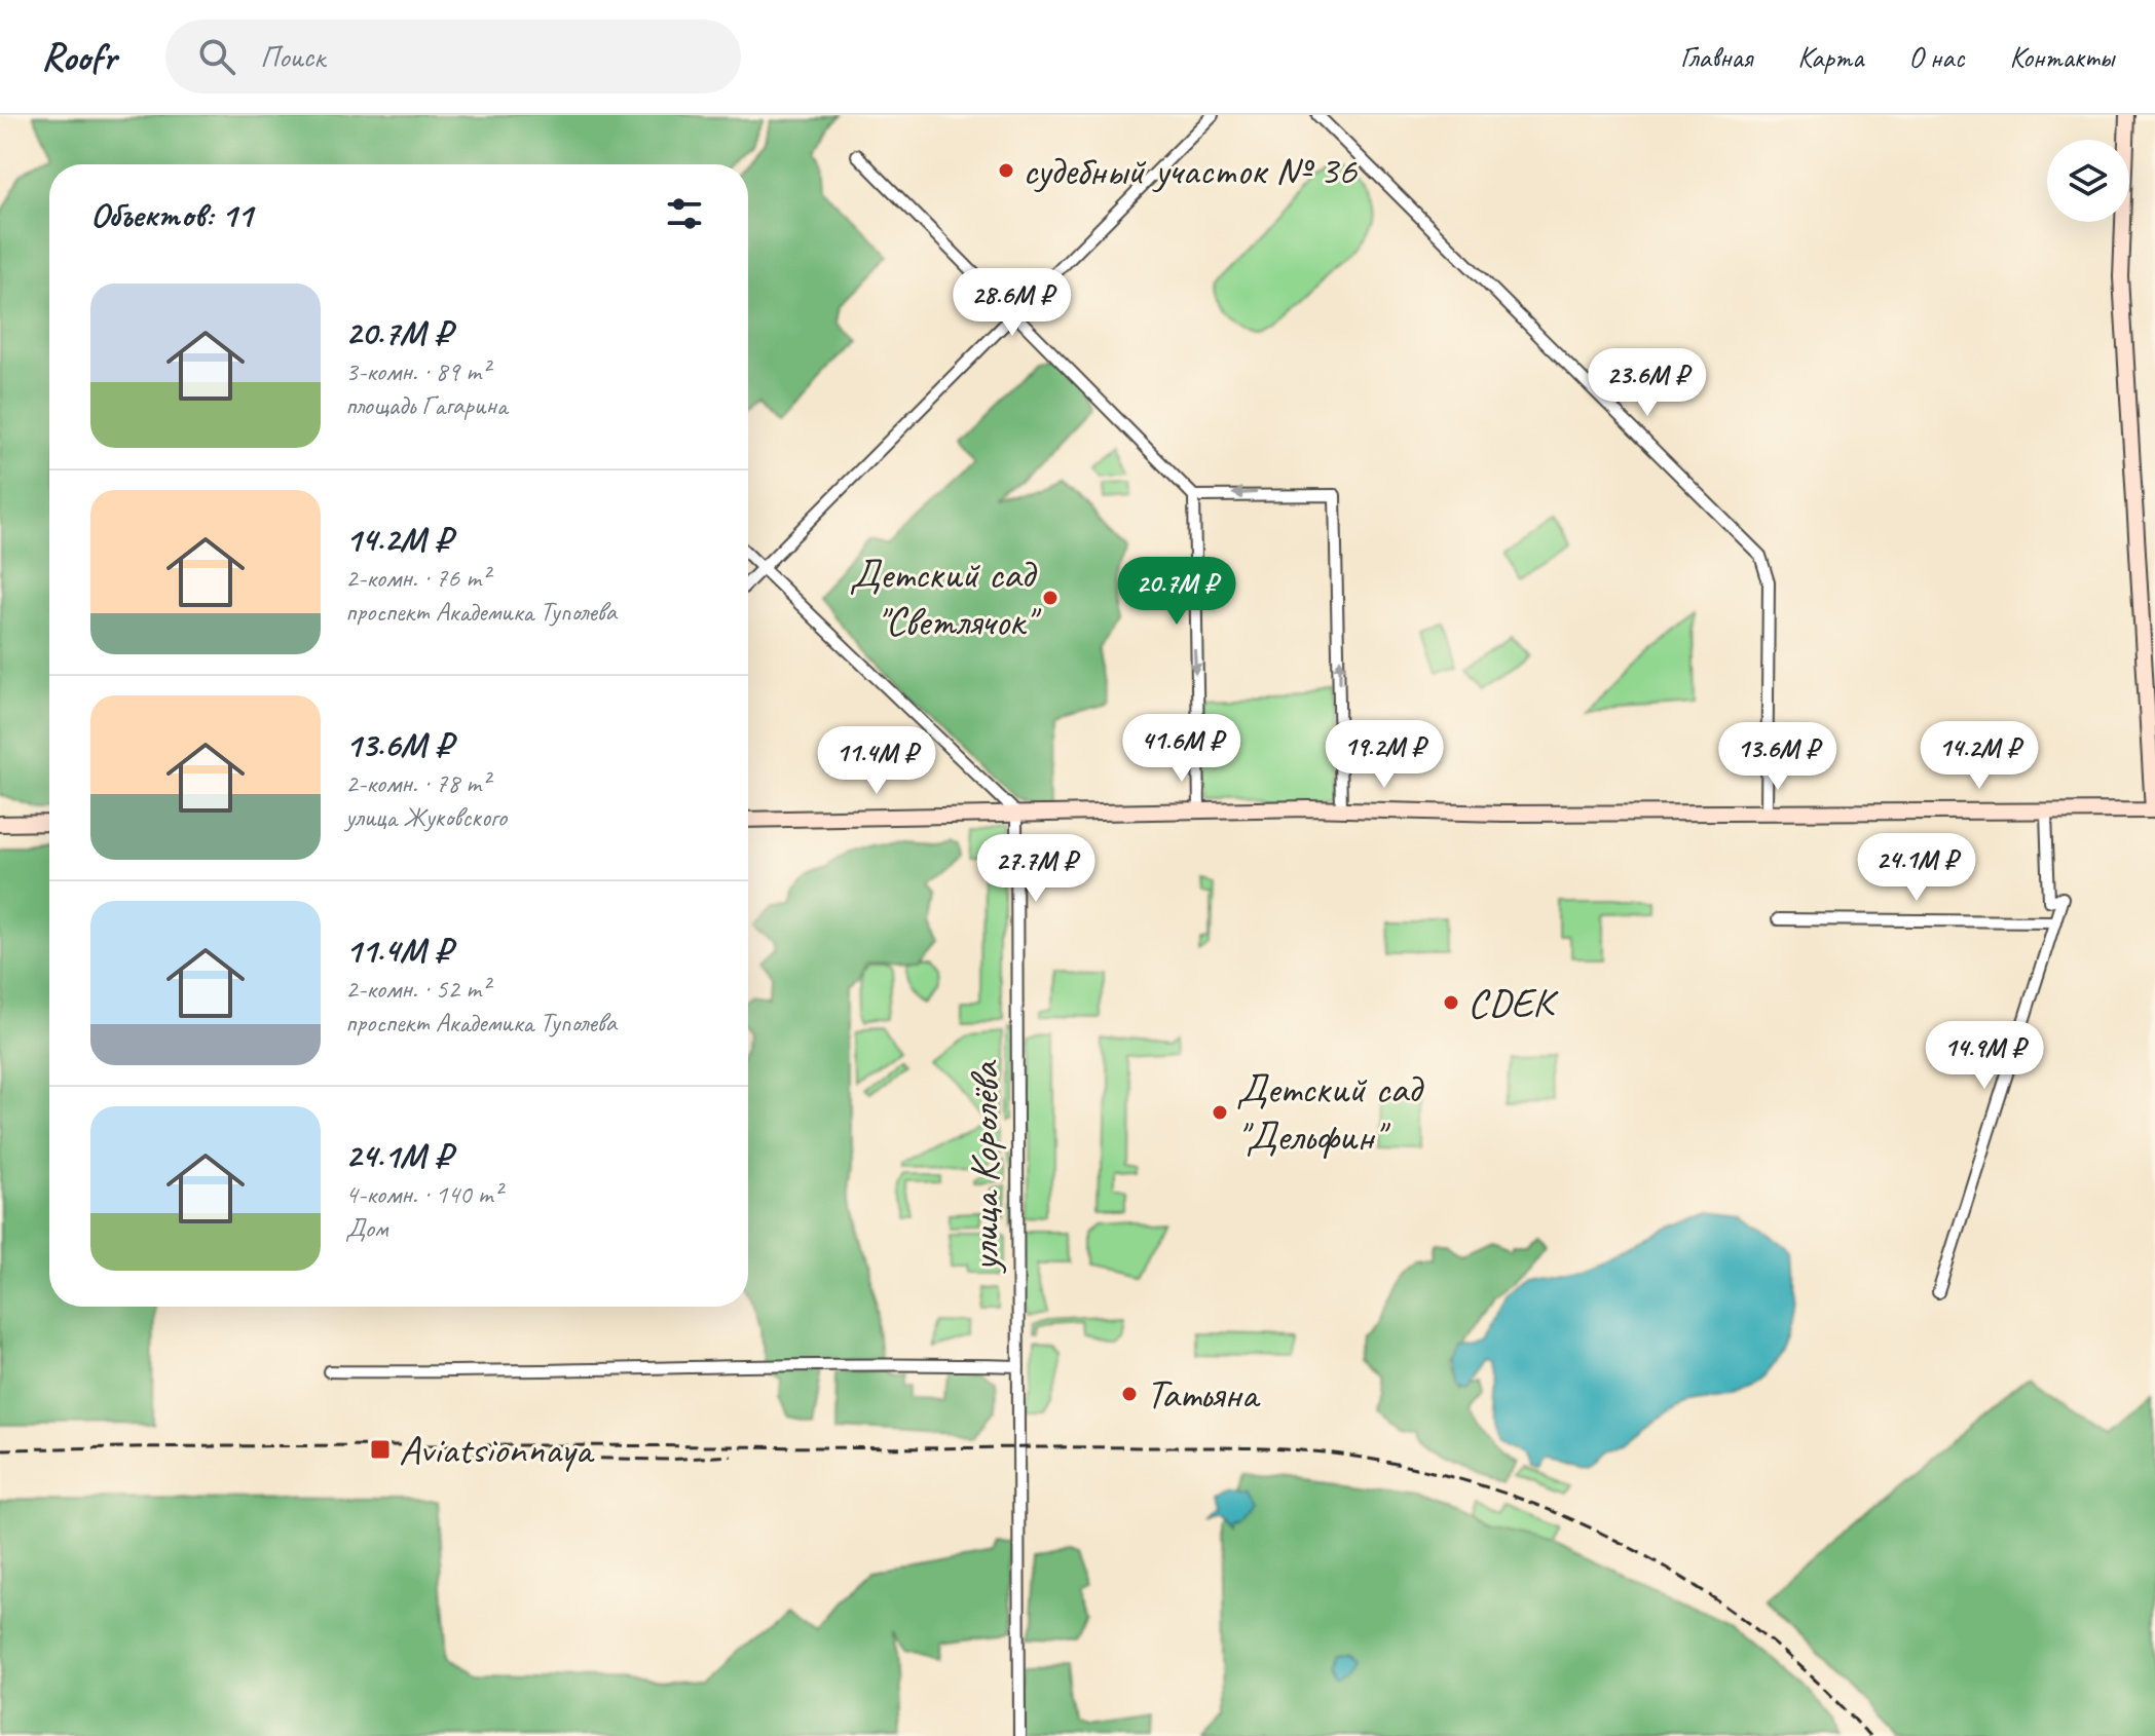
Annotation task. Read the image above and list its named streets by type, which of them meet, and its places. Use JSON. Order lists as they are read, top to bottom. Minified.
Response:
{"streets":{"street":["улица Королёва"]},"places":{"other":["судебный участок № 36","Детский сад \"Светлячок\"","CDEK","Детский сад \"Дельфин\"","Татьяна"],"transit":["Aviatsionnaya"]},"page":{"header":"Roofr","search":"Поиск","nav":["Главная","Карта","О нас","Контакты"],"heading":"Объектов: 11","list":[{"name":"20.7M ₽","note":"3-комн. · 89 m² · площадь Гагарина"},{"name":"14.2M ₽","note":"2-комн. · 76 m² · проспект Академика Туполева"},{"name":"13.6M ₽","note":"2-комн. · 78 m² · улица Жуковского"},{"name":"11.4M ₽","note":"2-комн. · 52 m² · проспект Академика Туполева"},{"name":"24.1M ₽","note":"4-комн. · 140 m² · Дом"}],"price":["28.6M ₽","23.6M ₽","20.7M ₽","41.6M ₽","19.2M ₽","14.2M ₽","13.6M ₽","11.4M ₽","24.1M ₽","27.7M ₽","14.9M ₽"]}}
